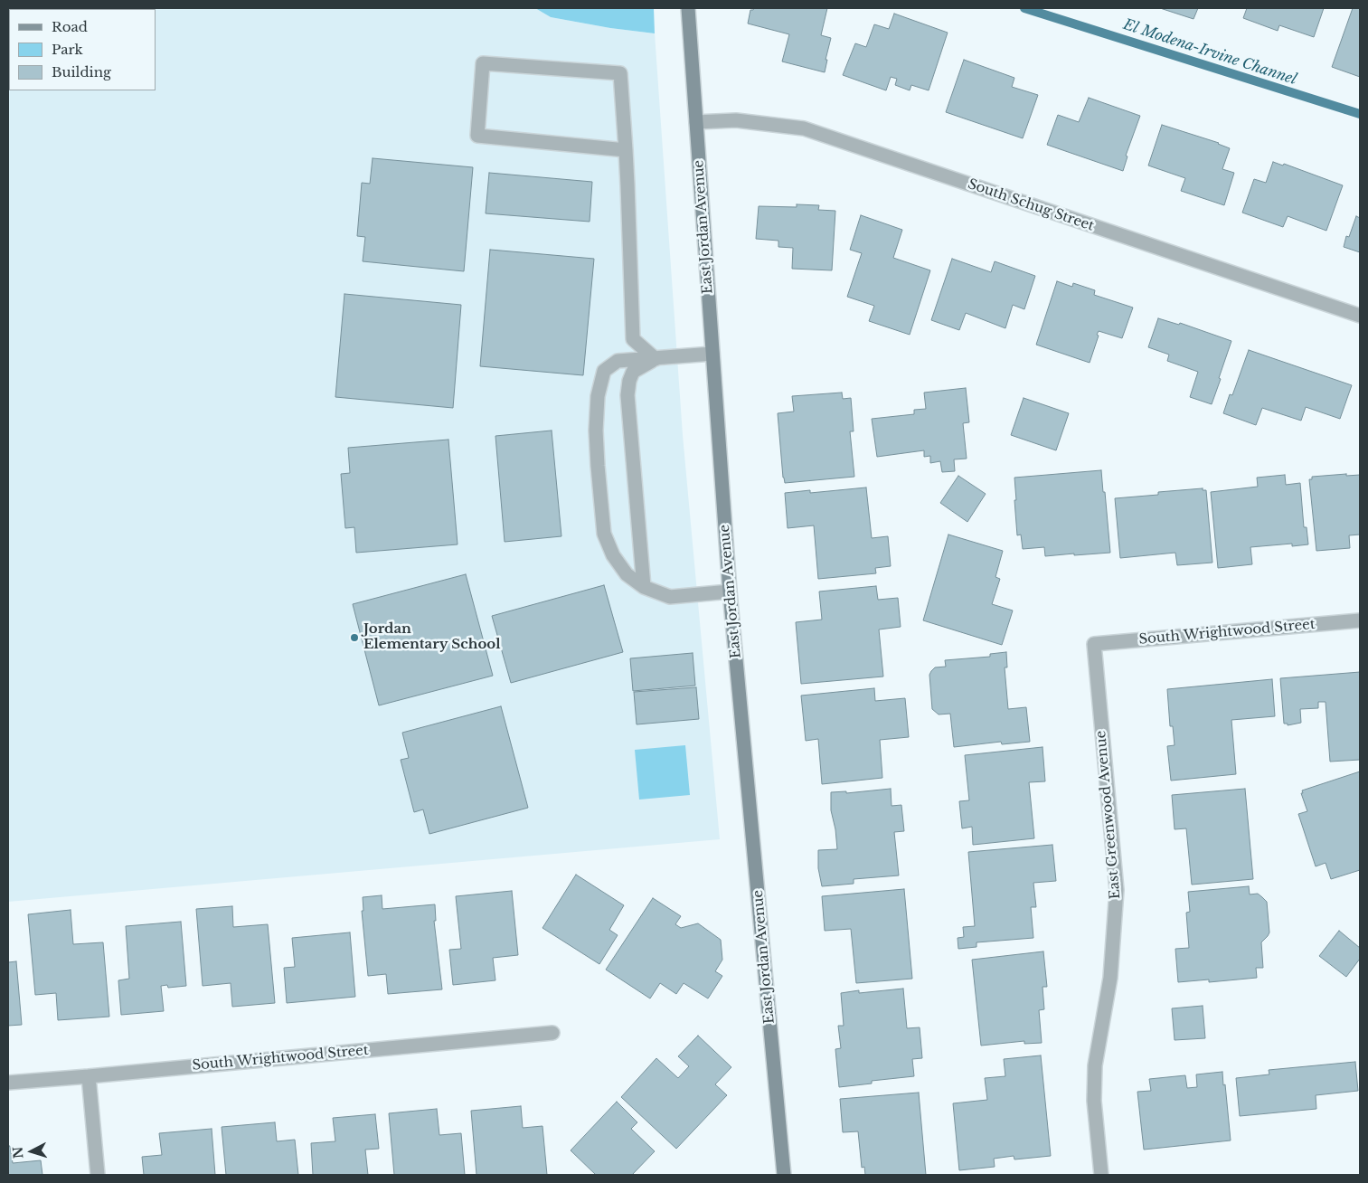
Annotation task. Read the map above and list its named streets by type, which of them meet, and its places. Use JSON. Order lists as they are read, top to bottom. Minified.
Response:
{"streets":{"street":["South Schug Street","East Jordan Avenue","South Wrightwood Street","East Greenwood Avenue"]},"crossings":[["South Schug Street","East Jordan Avenue"],["South Wrightwood Street","East Greenwood Avenue"]],"water":["El Modena-Irvine Channel"],"places":["Jordan Elementary School"],"legend":["Road","Park","Building"],"north":"left"}
